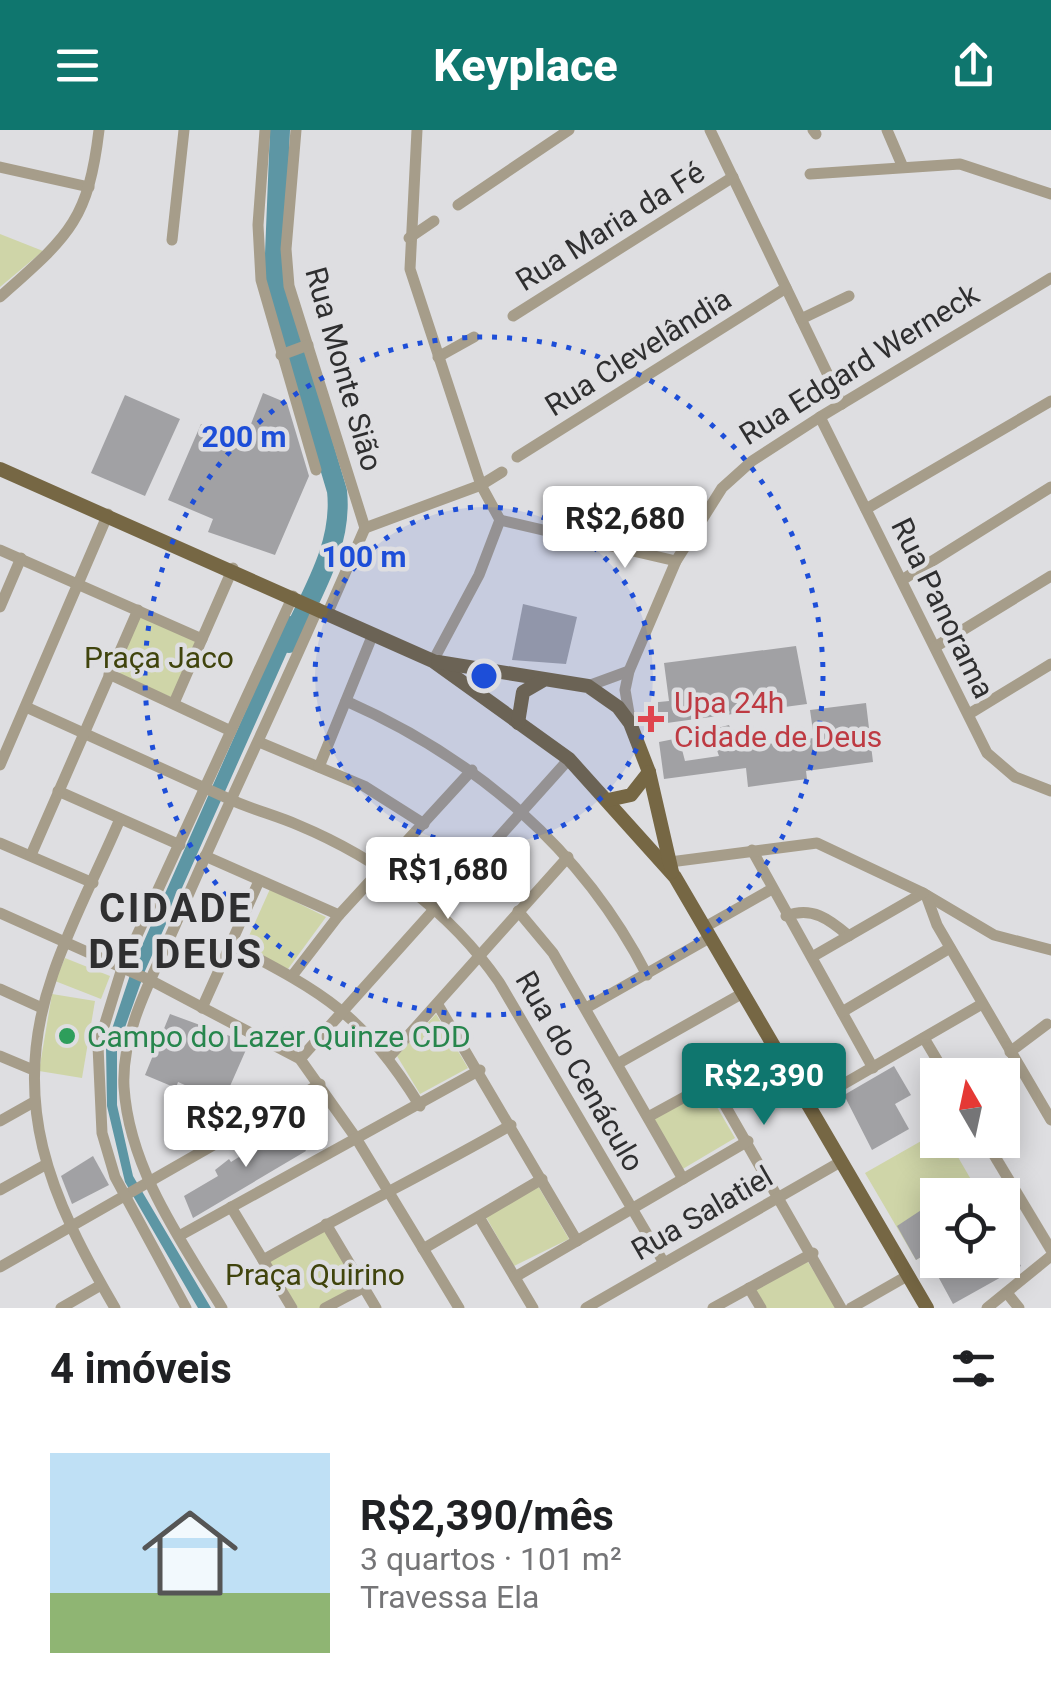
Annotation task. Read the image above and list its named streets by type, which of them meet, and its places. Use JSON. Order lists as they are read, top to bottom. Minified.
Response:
{"streets":{"street":["Rua Maria da Fé","Rua Clevelândia","Rua Edgard Werneck","Rua Monte Sião","Rua Panorama","Rua do Cenáculo","Rua Salatiel"]},"crossings":[["Rua Edgard Werneck","Rua Panorama"],["Rua do Cenáculo","Rua Salatiel"]],"districts":["CIDADE DE DEUS"],"parks":["Praça Jaco","Praça Quirino"],"places":{"health":["Upa 24h Cidade de Deus"],"other":["Campo do Lazer Quinze CDD"]},"north":"top","page":{"header":"Keyplace","price":["R$2,680","R$1,680","R$2,390","R$2,970"],"heading":"4 imóveis","list":[{"name":"R$2,390/mês","note":"3 quartos · 101 m² · Travessa Ela"}]},"rings":["200 m","100 m"]}
